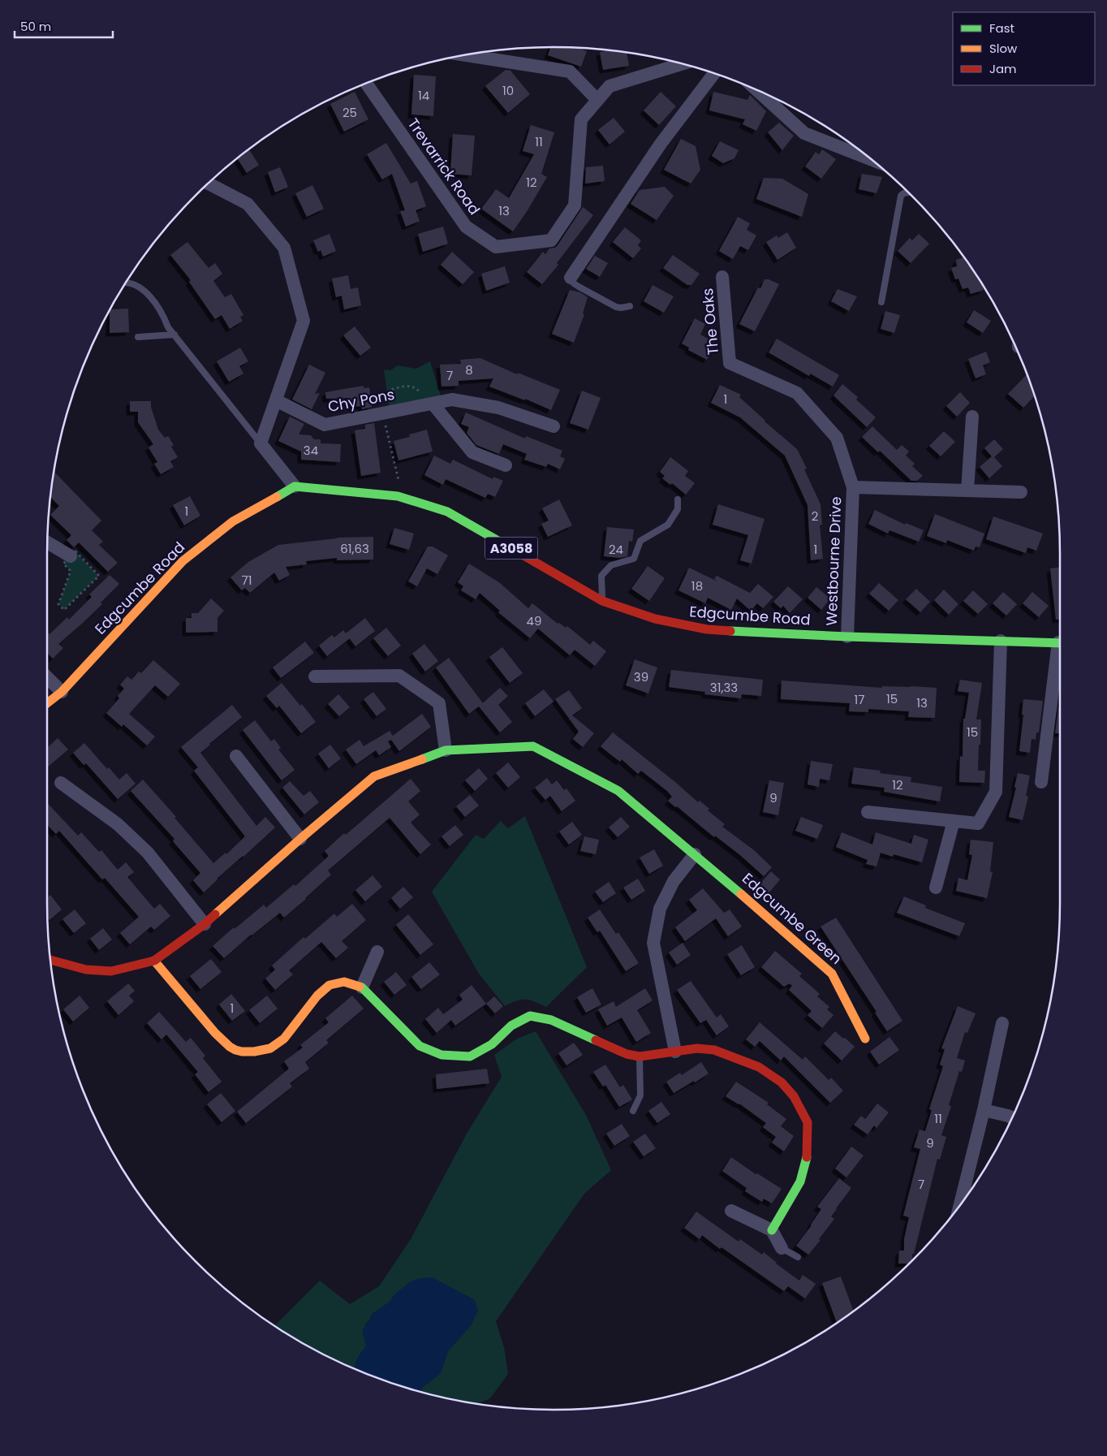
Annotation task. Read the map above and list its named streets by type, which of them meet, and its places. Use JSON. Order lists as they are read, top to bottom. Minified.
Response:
{"streets":{"street":["Trevarrick Road","The Oaks","Chy Pons","A3058","Westbourne Drive","Edgcumbe Road","Edgcumbe Green"]},"crossings":[["The Oaks","Westbourne Drive"],["Westbourne Drive","Edgcumbe Road"]],"house_numbers":["10","14","25","11","12","13","8","7","1","34","1","2","61,63","24","1","71","18","49","39","31,33","15","17","13","15","12","9","1","11","9","7"],"legend":["Fast","Slow","Jam"],"scale_bar":"50 m"}
